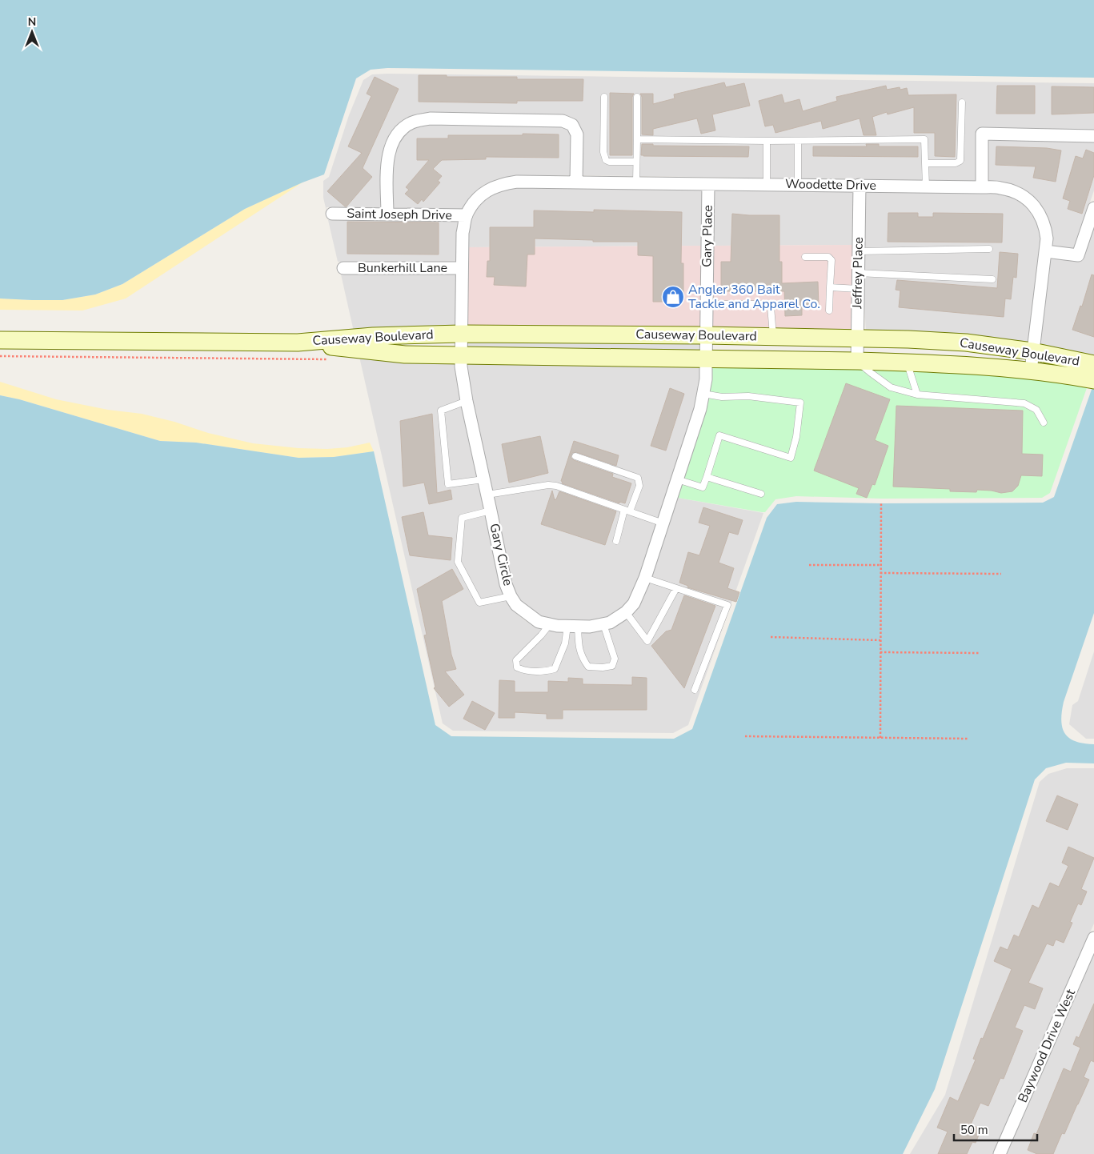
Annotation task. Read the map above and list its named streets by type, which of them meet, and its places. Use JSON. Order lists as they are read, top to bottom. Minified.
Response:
{"streets":{"street":["Woodette Drive","Saint Joseph Drive","Gary Place","Bunkerhill Lane","Jeffrey Place","Causeway Boulevard","Gary Circle","Baywood Drive West"]},"crossings":[["Woodette Drive","Saint Joseph Drive"],["Woodette Drive","Gary Place"],["Woodette Drive","Jeffrey Place"],["Woodette Drive","Causeway Boulevard"],["Woodette Drive","Gary Circle"],["Saint Joseph Drive","Gary Circle"],["Gary Place","Causeway Boulevard"],["Gary Place","Gary Circle"],["Bunkerhill Lane","Gary Circle"],["Jeffrey Place","Causeway Boulevard"],["Causeway Boulevard","Gary Circle"]],"places":{"shop":["Angler 360 Bait Tackle and Apparel Co."]},"scale_bar":"50 m","north":"top"}
